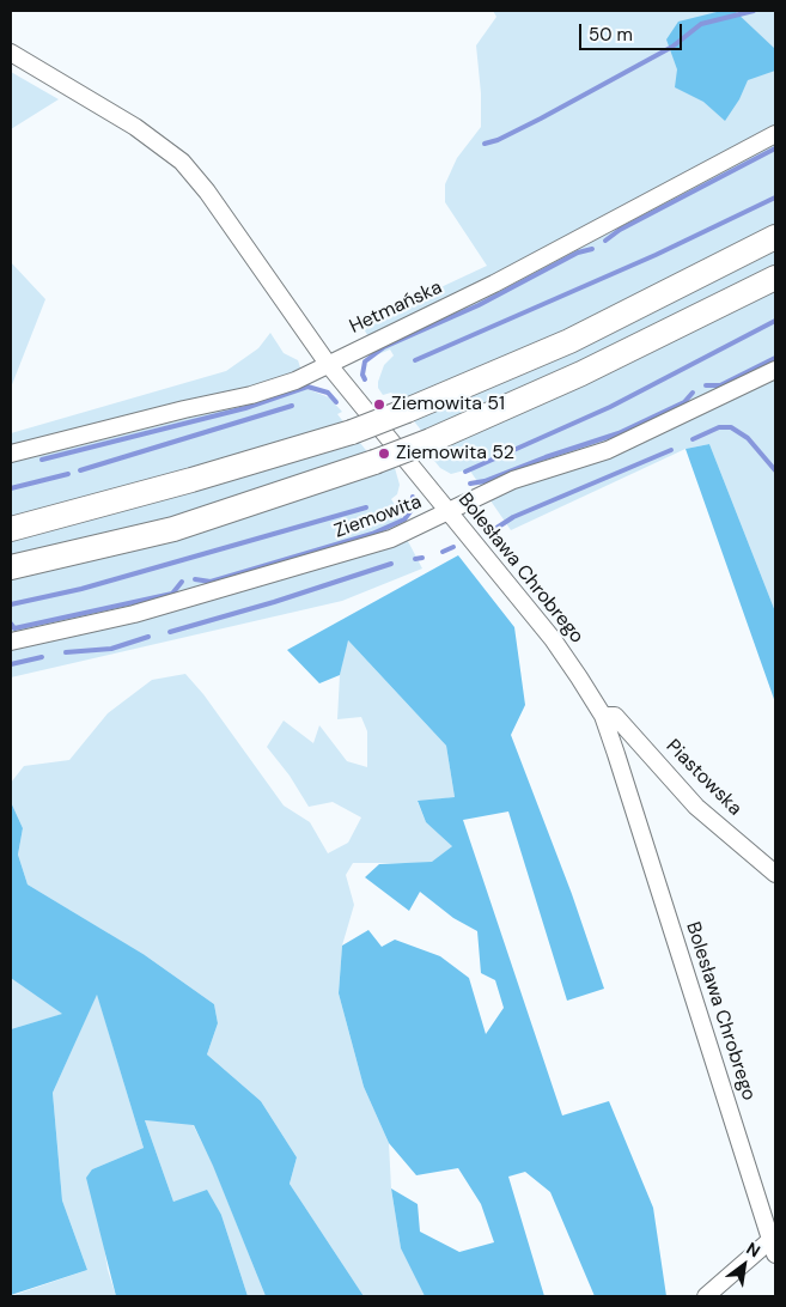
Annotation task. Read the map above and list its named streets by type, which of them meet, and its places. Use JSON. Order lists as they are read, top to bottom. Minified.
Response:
{"streets":{"street":["Hetmańska","Ziemowita","Bolesława Chrobrego","Piastowska"]},"crossings":[["Hetmańska","Bolesława Chrobrego"],["Ziemowita","Bolesława Chrobrego"],["Bolesława Chrobrego","Piastowska"]],"places":["Ziemowita 51","Ziemowita 52"],"scale_bar":"50 m","north":"top right"}
